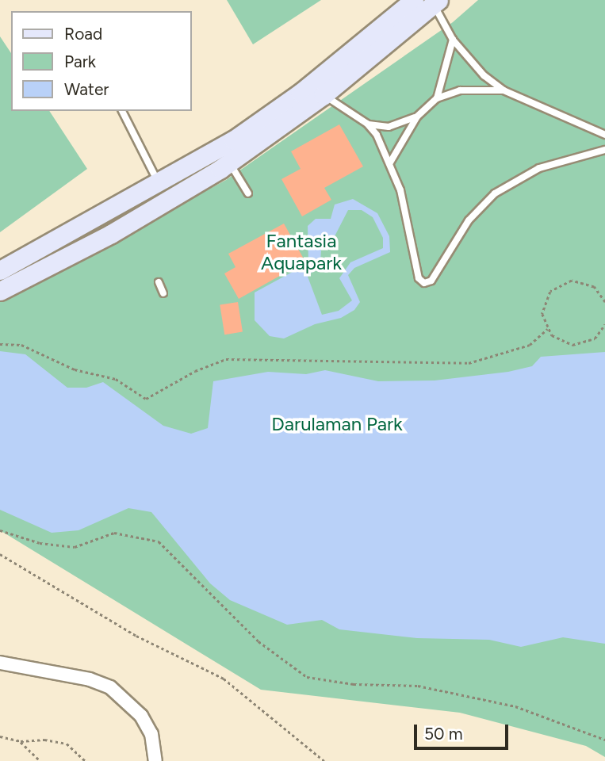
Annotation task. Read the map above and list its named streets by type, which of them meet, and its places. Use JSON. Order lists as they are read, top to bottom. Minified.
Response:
{"parks":["Fantasia Aquapark","Darulaman Park"],"legend":["Road","Park","Water"],"scale_bar":"50 m"}
